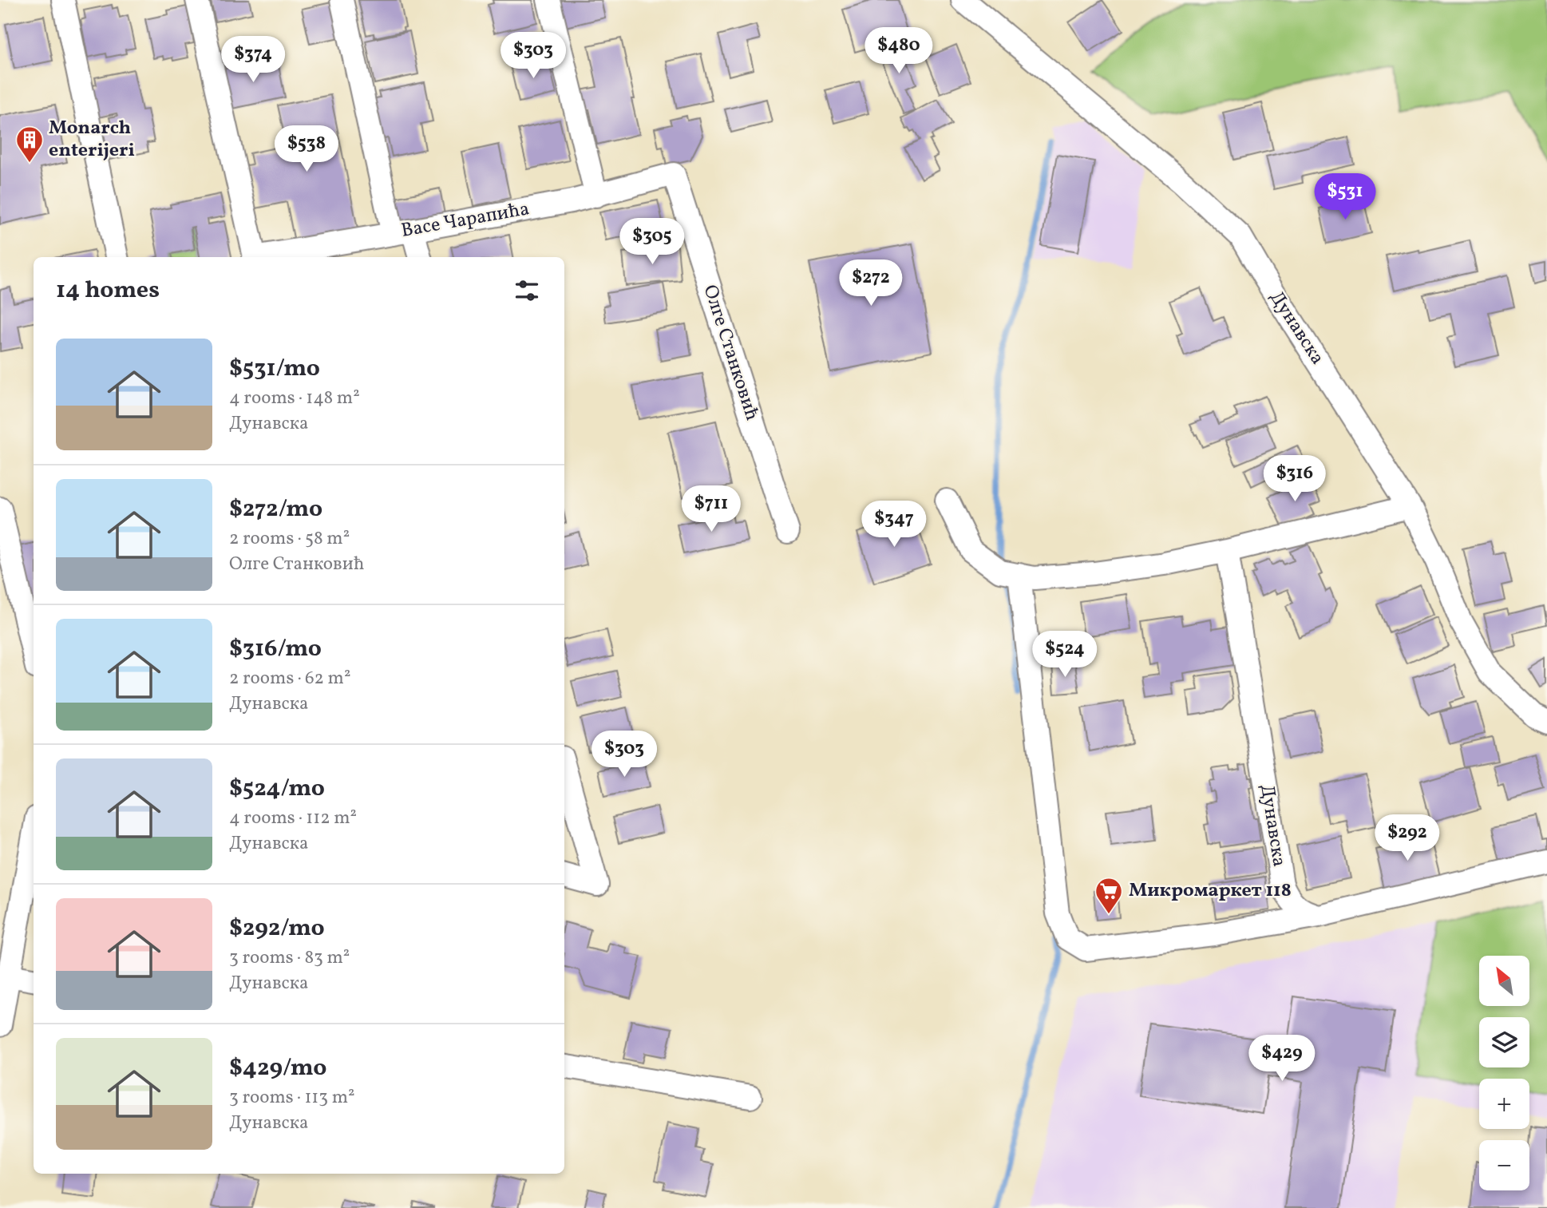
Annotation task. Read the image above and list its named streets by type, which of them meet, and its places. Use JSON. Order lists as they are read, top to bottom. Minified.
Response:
{"streets":{"street":["Васе Чарапића","Дунавска","Олге Станковић"]},"crossings":[["Васе Чарапића","Олге Станковић"]],"places":{"building":["Monarch enterijeri"],"supermarket":["Микромаркет 118"]},"north":"top left","page":{"price":["$480","$303","$374","$538","$531","$305","$272","$316","$711","$347","$524","$303","$292","$429"],"heading":"14 homes","list":[{"name":"$531/mo","note":"4 rooms · 148 m² · Дунавска"},{"name":"$272/mo","note":"2 rooms · 58 m² · Олге Станковић"},{"name":"$316/mo","note":"2 rooms · 62 m² · Дунавска"},{"name":"$524/mo","note":"4 rooms · 112 m² · Дунавска"},{"name":"$292/mo","note":"3 rooms · 83 m² · Дунавска"},{"name":"$429/mo","note":"3 rooms · 113 m² · Дунавска"}],"map_buttons":["+","−"]}}
